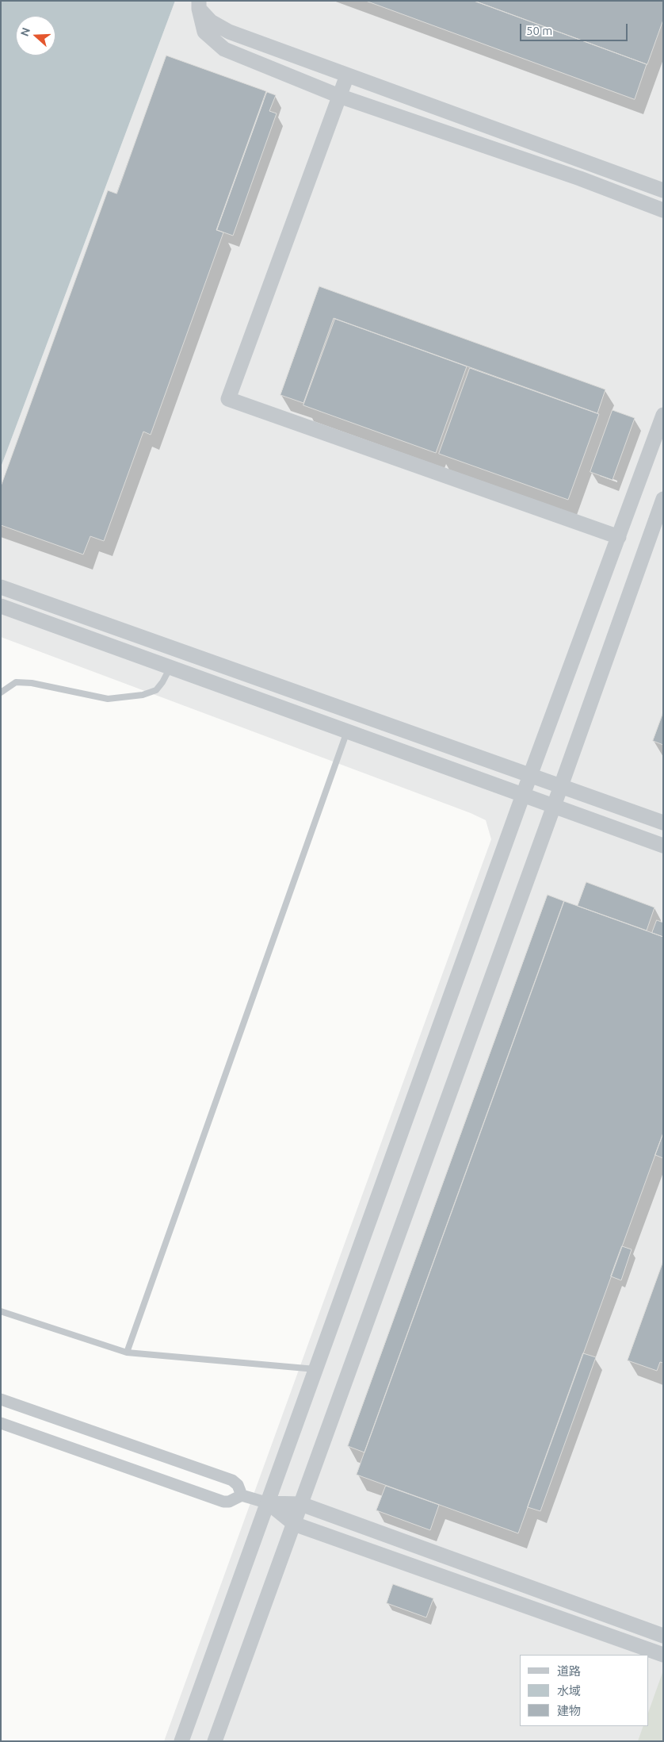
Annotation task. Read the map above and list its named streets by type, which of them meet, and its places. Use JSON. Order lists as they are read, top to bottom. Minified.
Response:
{"legend":["道路","水域","建物"],"scale_bar":"50 m","north":"left"}
